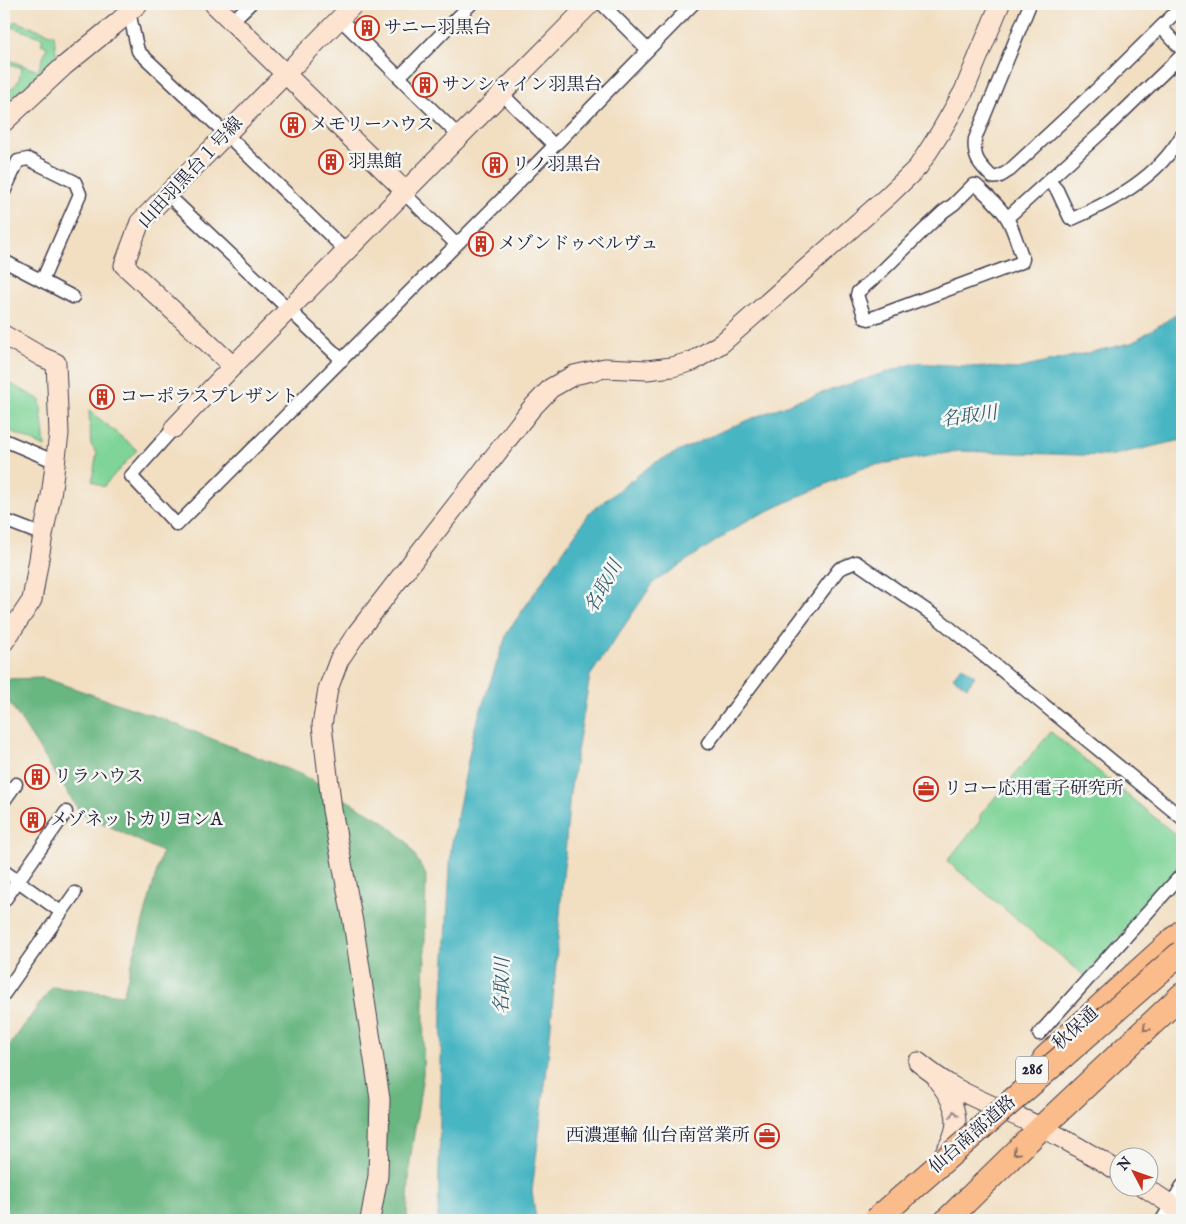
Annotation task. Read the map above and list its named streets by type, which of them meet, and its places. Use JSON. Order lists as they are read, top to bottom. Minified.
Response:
{"streets":{"highway":["秋保通","286","仙台南部道路"],"street":["山田羽黒台１号線"]},"water":["名取川"],"places":{"building":["サニー羽黒台","サンシャイン羽黒台","メモリーハウス","羽黒館","リノ羽黒台","メゾンドゥベルヴュ","コーポラスプレザント","リラハウス","メゾネットカリヨンA"],"office":["リコー応用電子研究所","西濃運輸 仙台南営業所"]},"north":"top left"}
